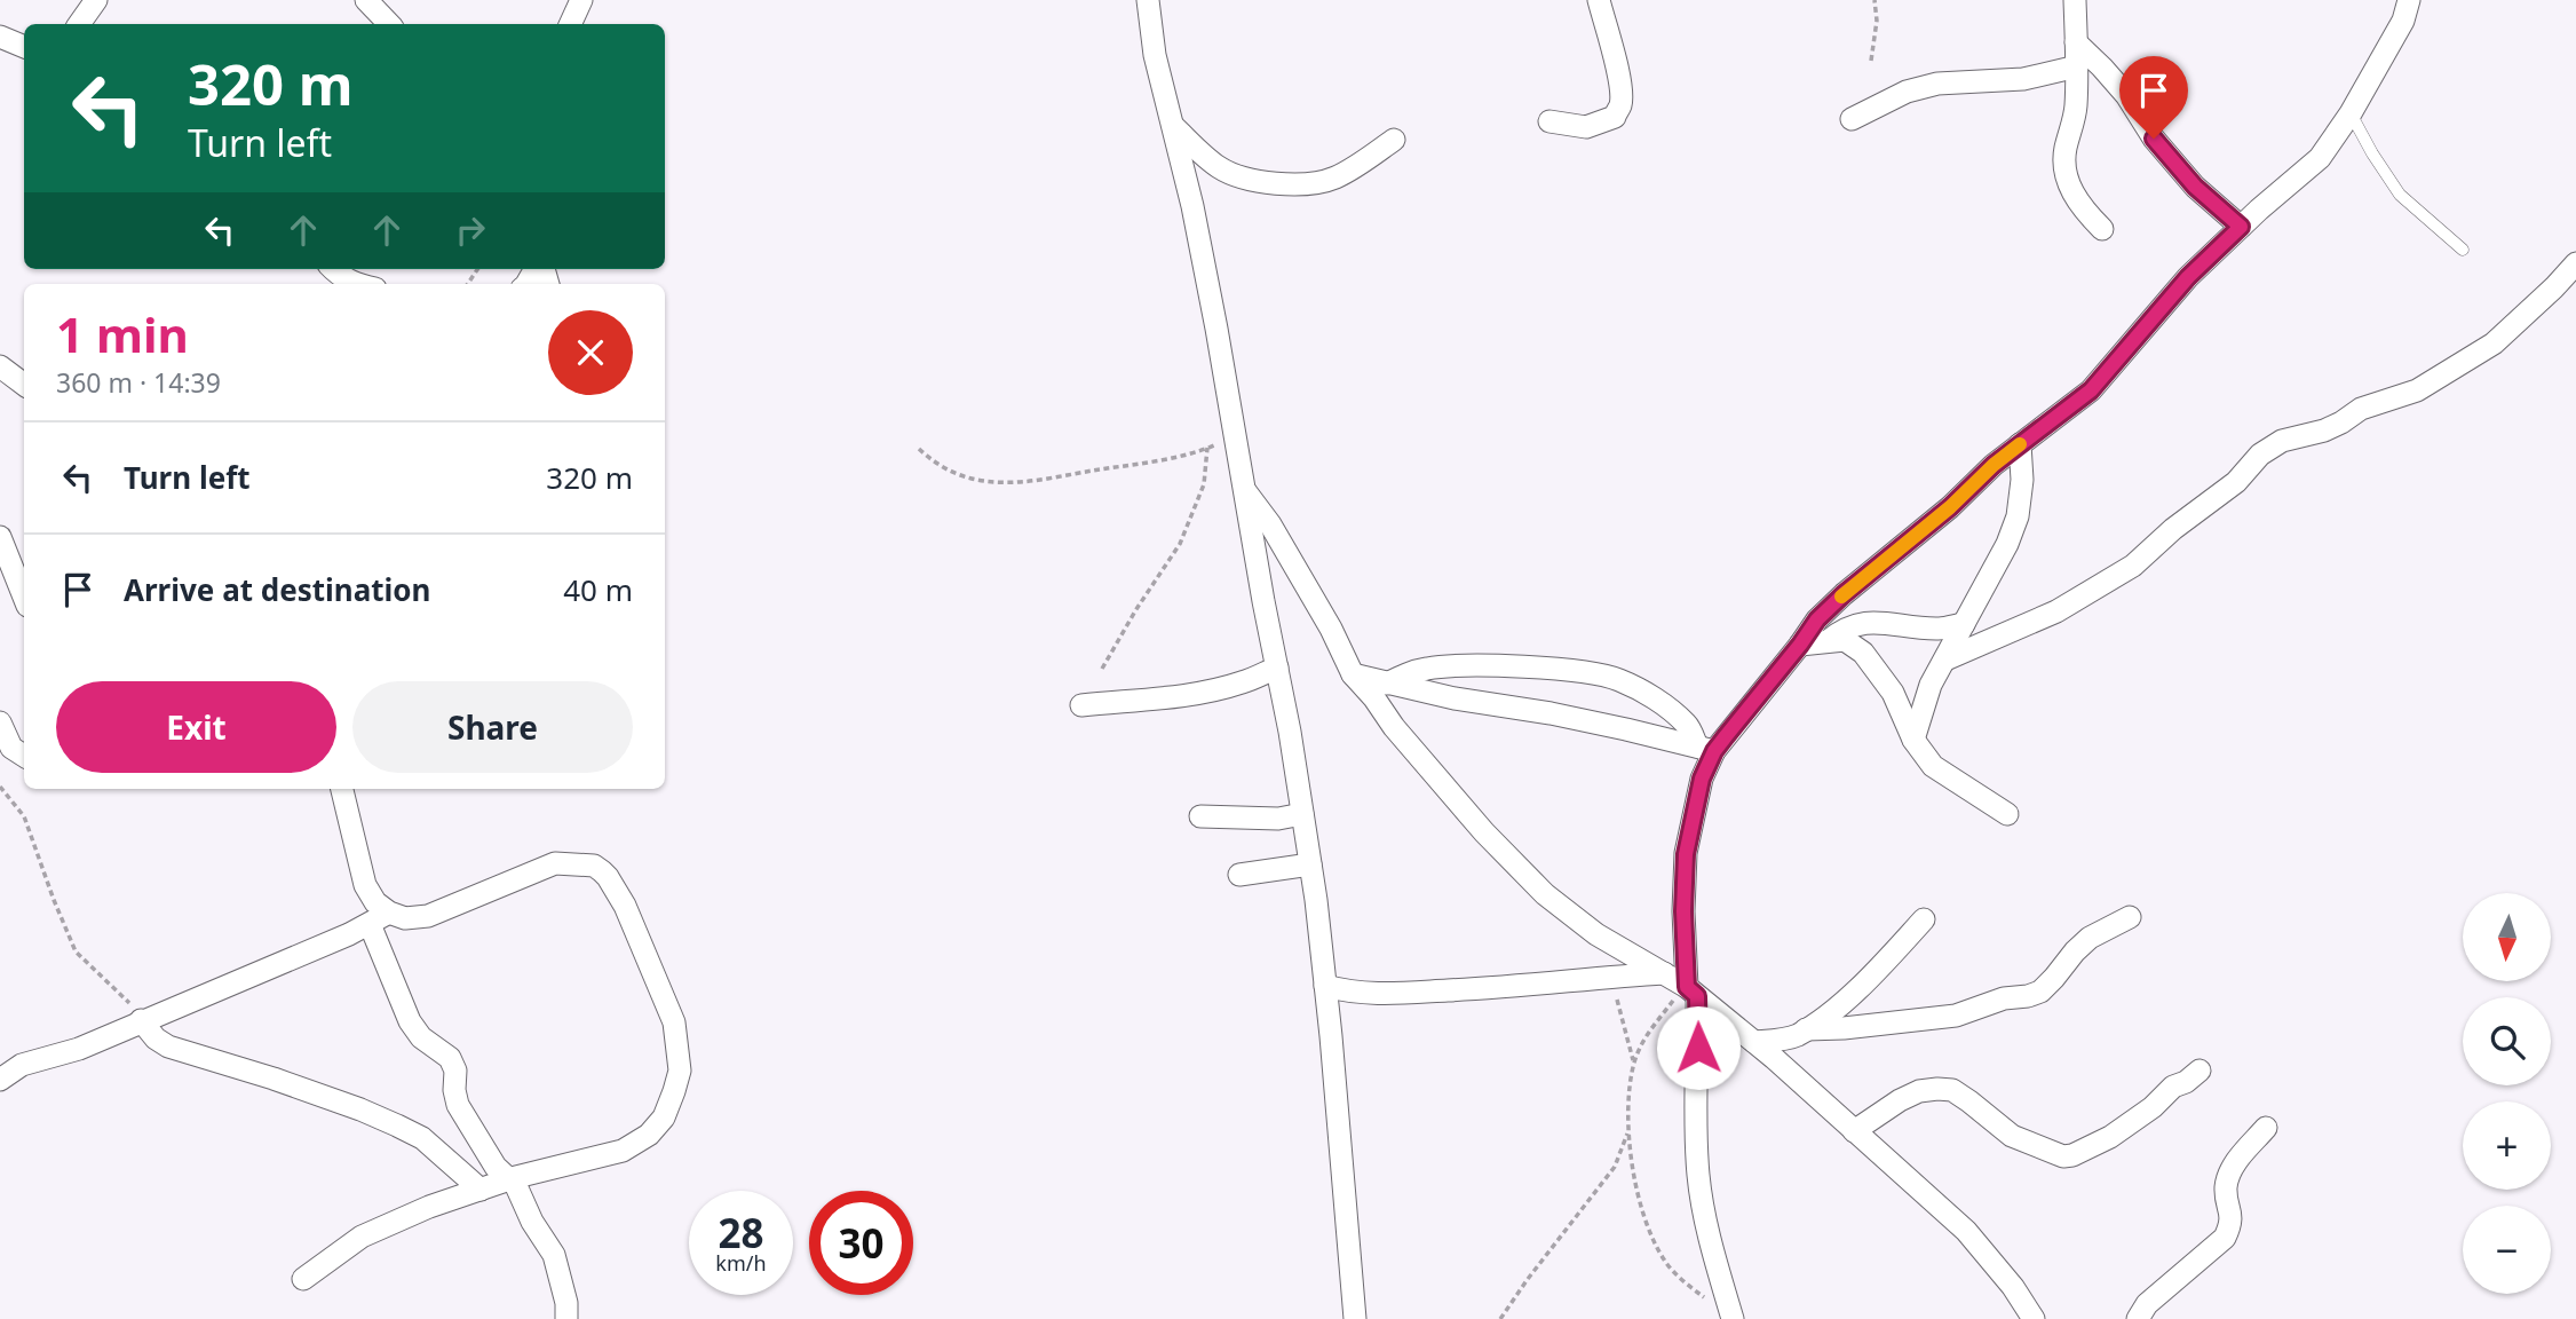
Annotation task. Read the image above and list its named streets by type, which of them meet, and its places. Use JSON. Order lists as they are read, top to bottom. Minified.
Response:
{"north":"bottom","page":{"turn":["320 m","Turn left"],"heading":["1 min","360 m · 14:39"],"list":[{"name":"Turn left","value":"320 m"},{"name":"Arrive at destination","value":"40 m"}],"buttons":["Exit","Share"],"map_buttons":["+","−"],"speed":"28 km/h","limit":"30"}}
